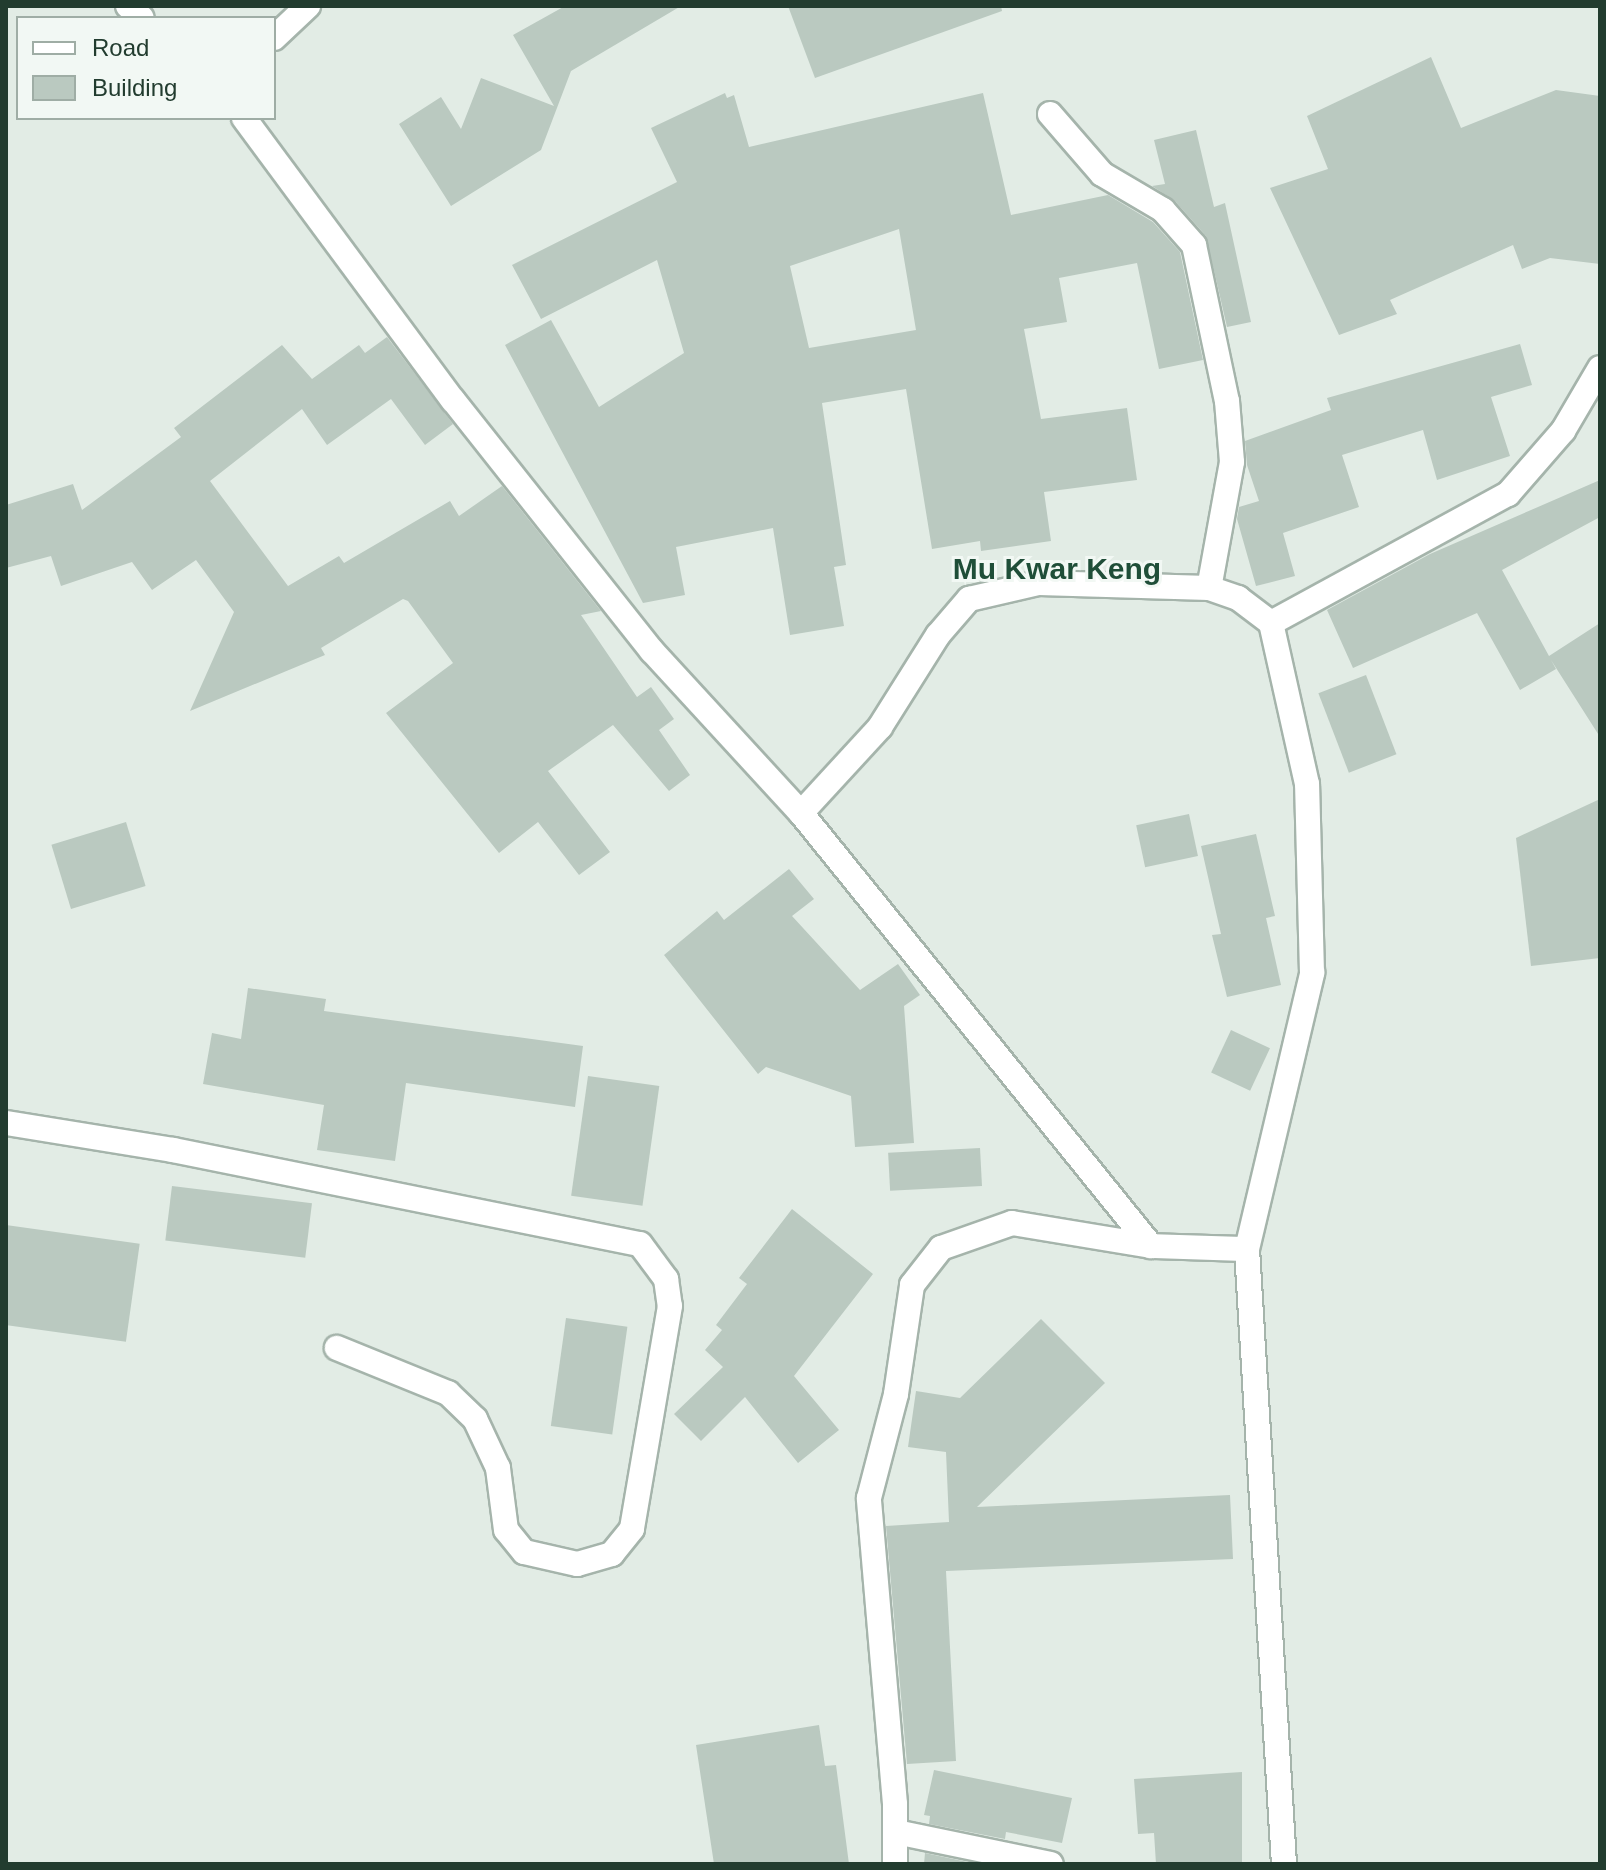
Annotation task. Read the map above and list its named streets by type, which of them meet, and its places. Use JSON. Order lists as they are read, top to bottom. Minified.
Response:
{"districts":["Mu Kwar Keng"],"legend":["Road","Building"]}
